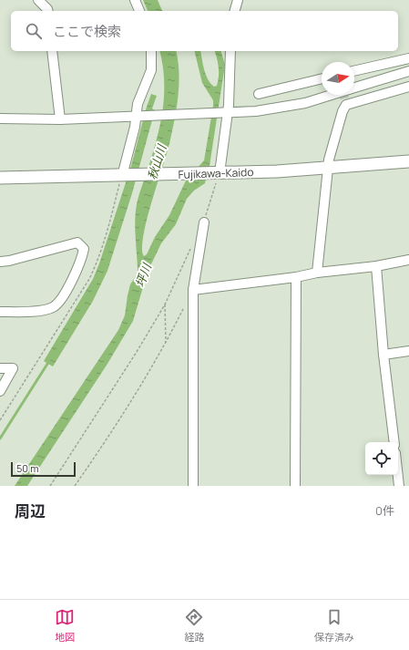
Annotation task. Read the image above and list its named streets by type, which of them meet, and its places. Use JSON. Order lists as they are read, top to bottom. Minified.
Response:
{"streets":{"main road":["Fujikawa-Kaido"]},"water":["秋山川","坪川"],"scale_bar":"50 m","north":"right","page":{"search":"ここで検索","scale":"50 m","heading":["周辺","0件"],"nav":["地図","経路","保存済み"]}}
